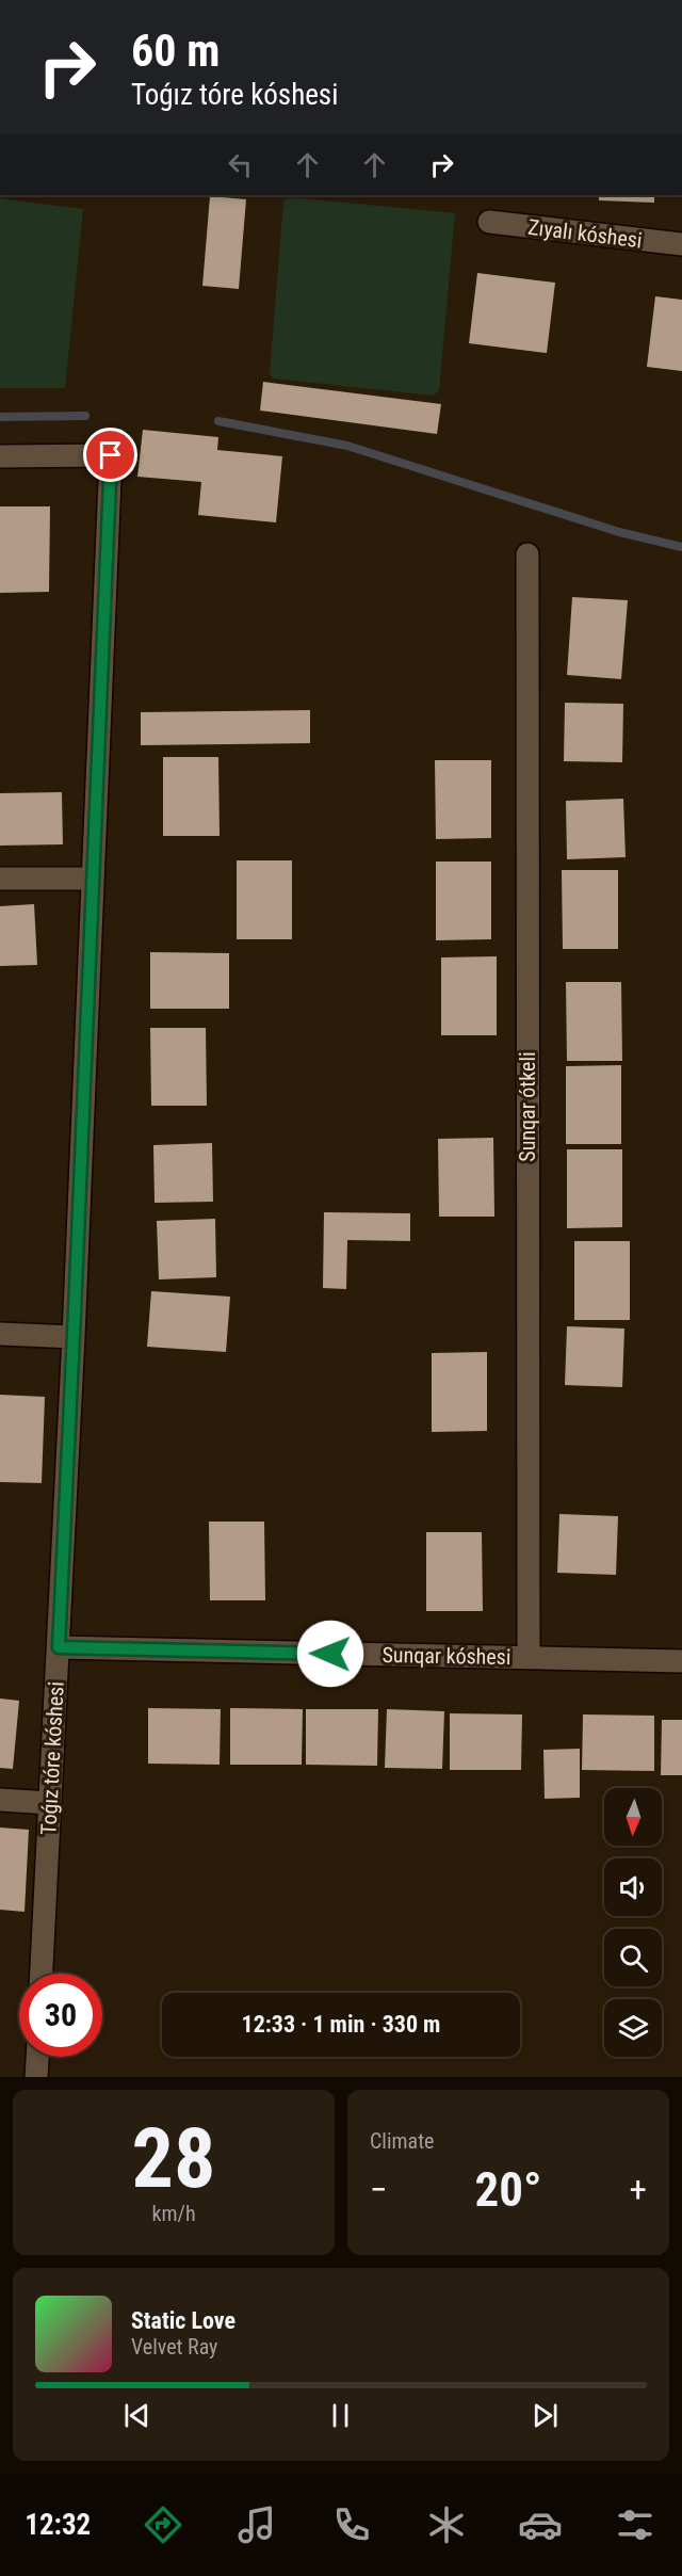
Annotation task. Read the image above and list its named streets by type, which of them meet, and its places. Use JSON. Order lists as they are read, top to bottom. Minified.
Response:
{"streets":{"street":["Zıyalı kóshesi","Sunqar ótkeli","Sunqar kóshesi","Toǵız tóre kóshesi"]},"crossings":[["Sunqar ótkeli","Sunqar kóshesi"],["Sunqar kóshesi","Toǵız tóre kóshesi"]],"north":"bottom","page":{"turn":["60 m","Toǵız tóre kóshesi"],"limit":"30","trip":"12:33 · 1 min · 330 m","tile":[["28","km/h"],"Climate"],"heat":["−","20°","+"],"song":["Static Love","Velvet Ray"],"tabs":"12:32"}}
